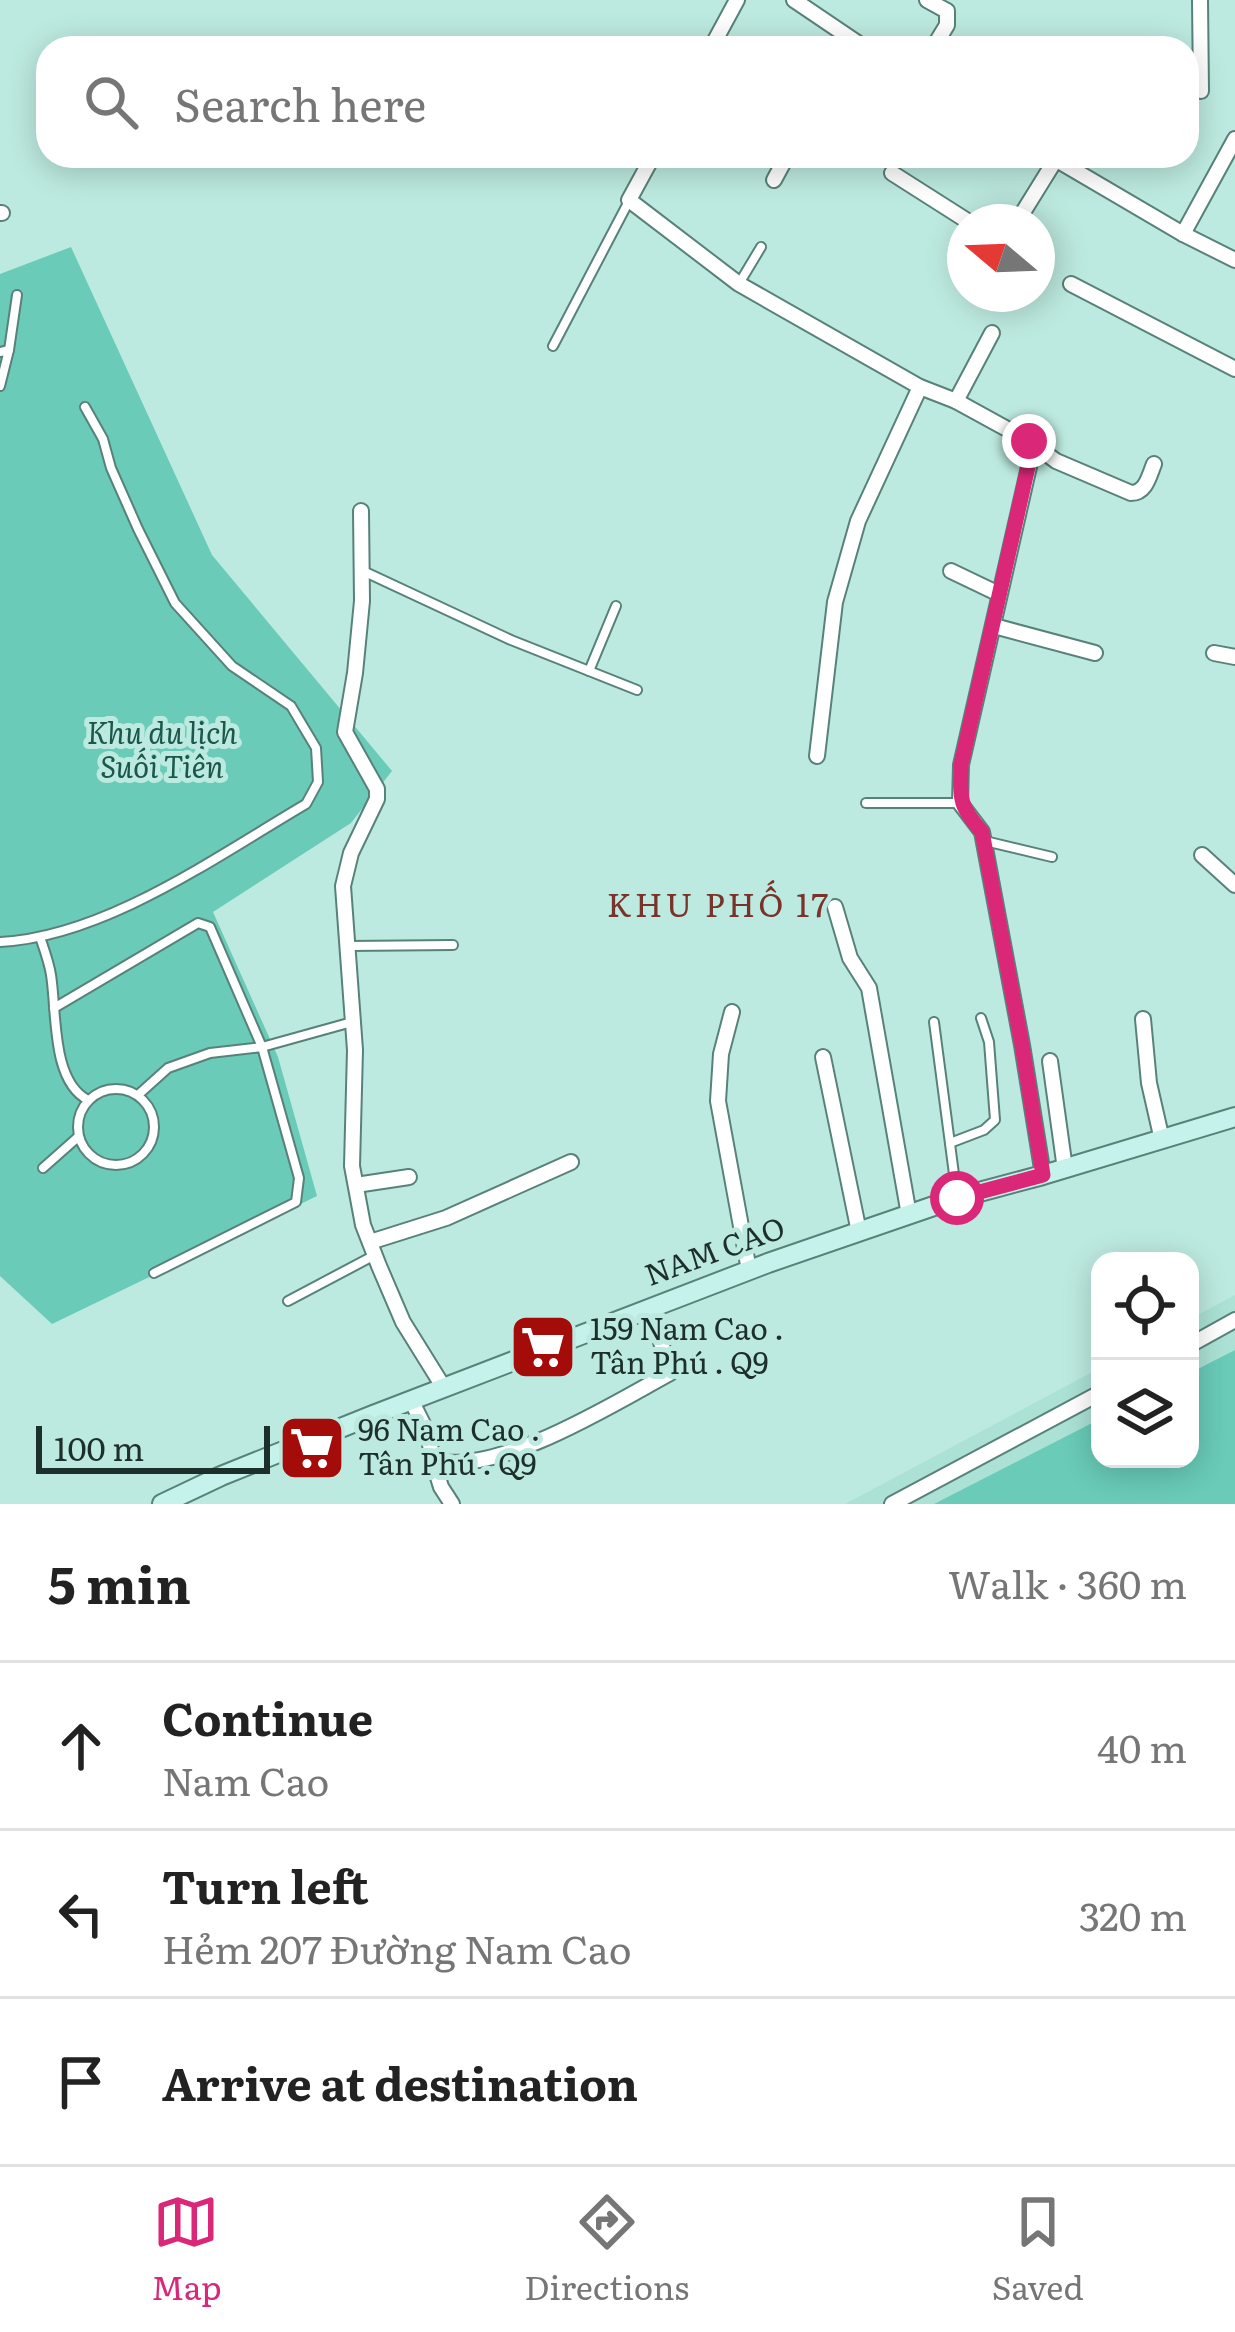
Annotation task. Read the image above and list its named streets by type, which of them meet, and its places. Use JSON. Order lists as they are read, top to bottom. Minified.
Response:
{"streets":{"street":["NAM CAO"]},"districts":["KHU PHỐ 17"],"parks":["Khu du lịch Suối Tiên"],"places":{"supermarket":["159 Nam Cao . Tân Phú . Q9","96 Nam Cao . Tân Phú . Q9"]},"scale_bar":"100 m","north":"left","page":{"search":"Search here","scale":"100 m","heading":["5 min","Walk · 360 m"],"list":[["Continue","Nam Cao","40 m"],["Turn left","Hẻm 207 Đường Nam Cao","320 m"],"Arrive at destination"],"nav":["Map","Directions","Saved"]}}
